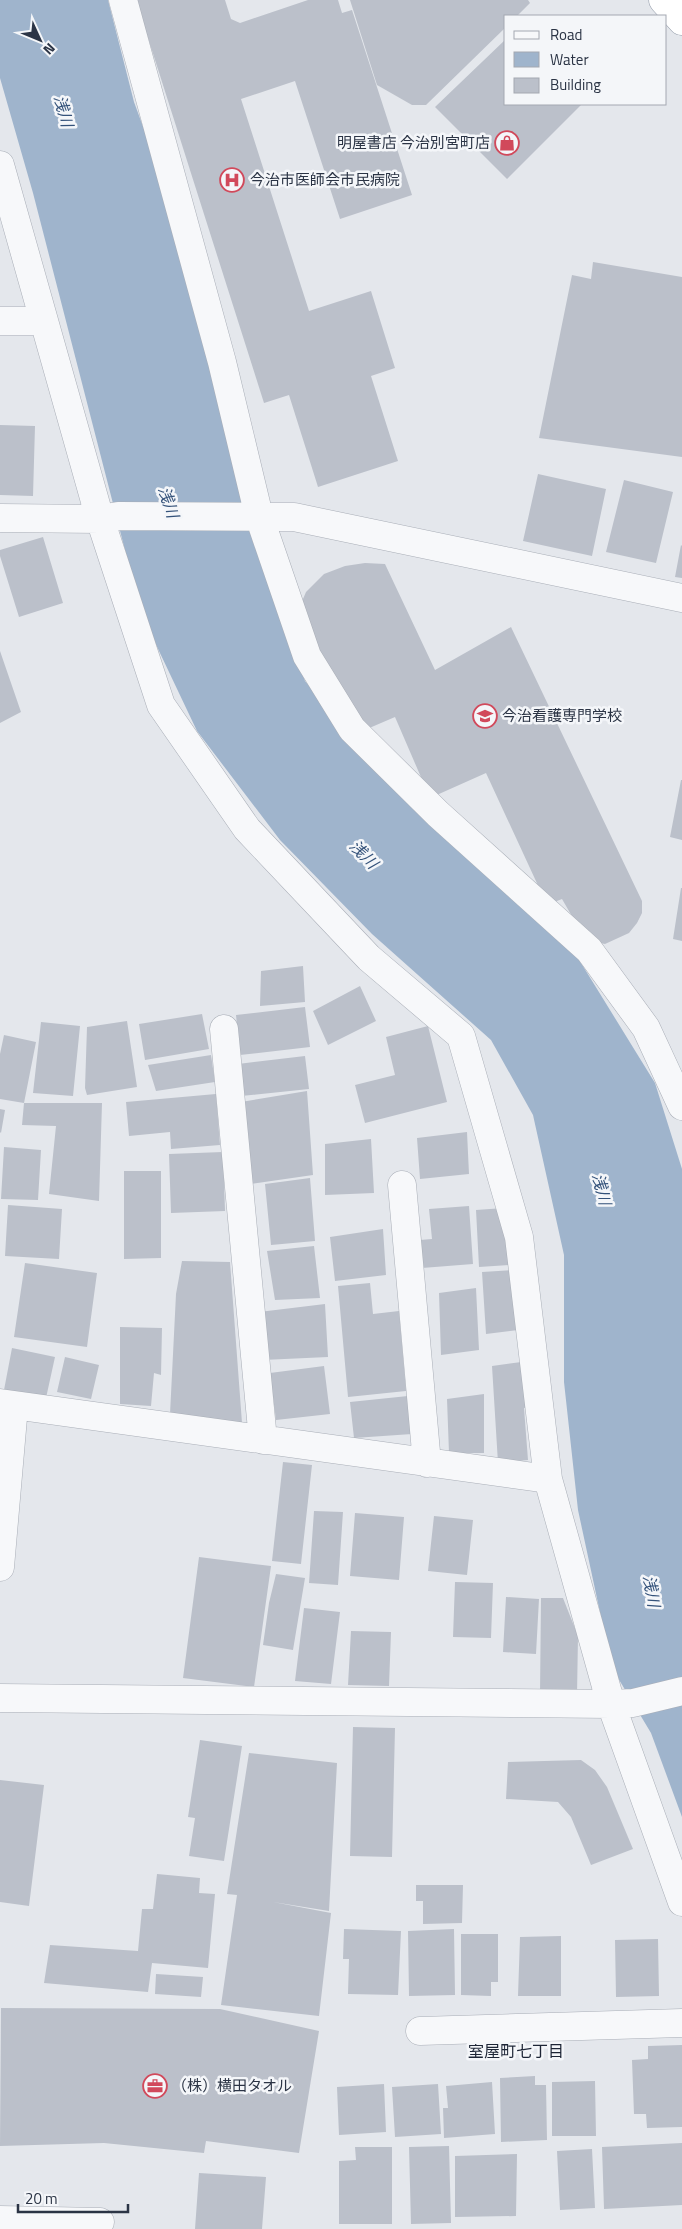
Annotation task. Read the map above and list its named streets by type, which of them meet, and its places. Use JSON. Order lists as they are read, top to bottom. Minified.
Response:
{"districts":["室屋町七丁目"],"water":["浅川"],"places":{"shop":["明屋書店 今治別宮町店"],"hospital":["今治市医師会市民病院"],"school or university":["今治看護専門学校"],"office":["（株）横田タオル"]},"legend":["Road","Water","Building"],"scale_bar":"20 m","north":"bottom right"}
